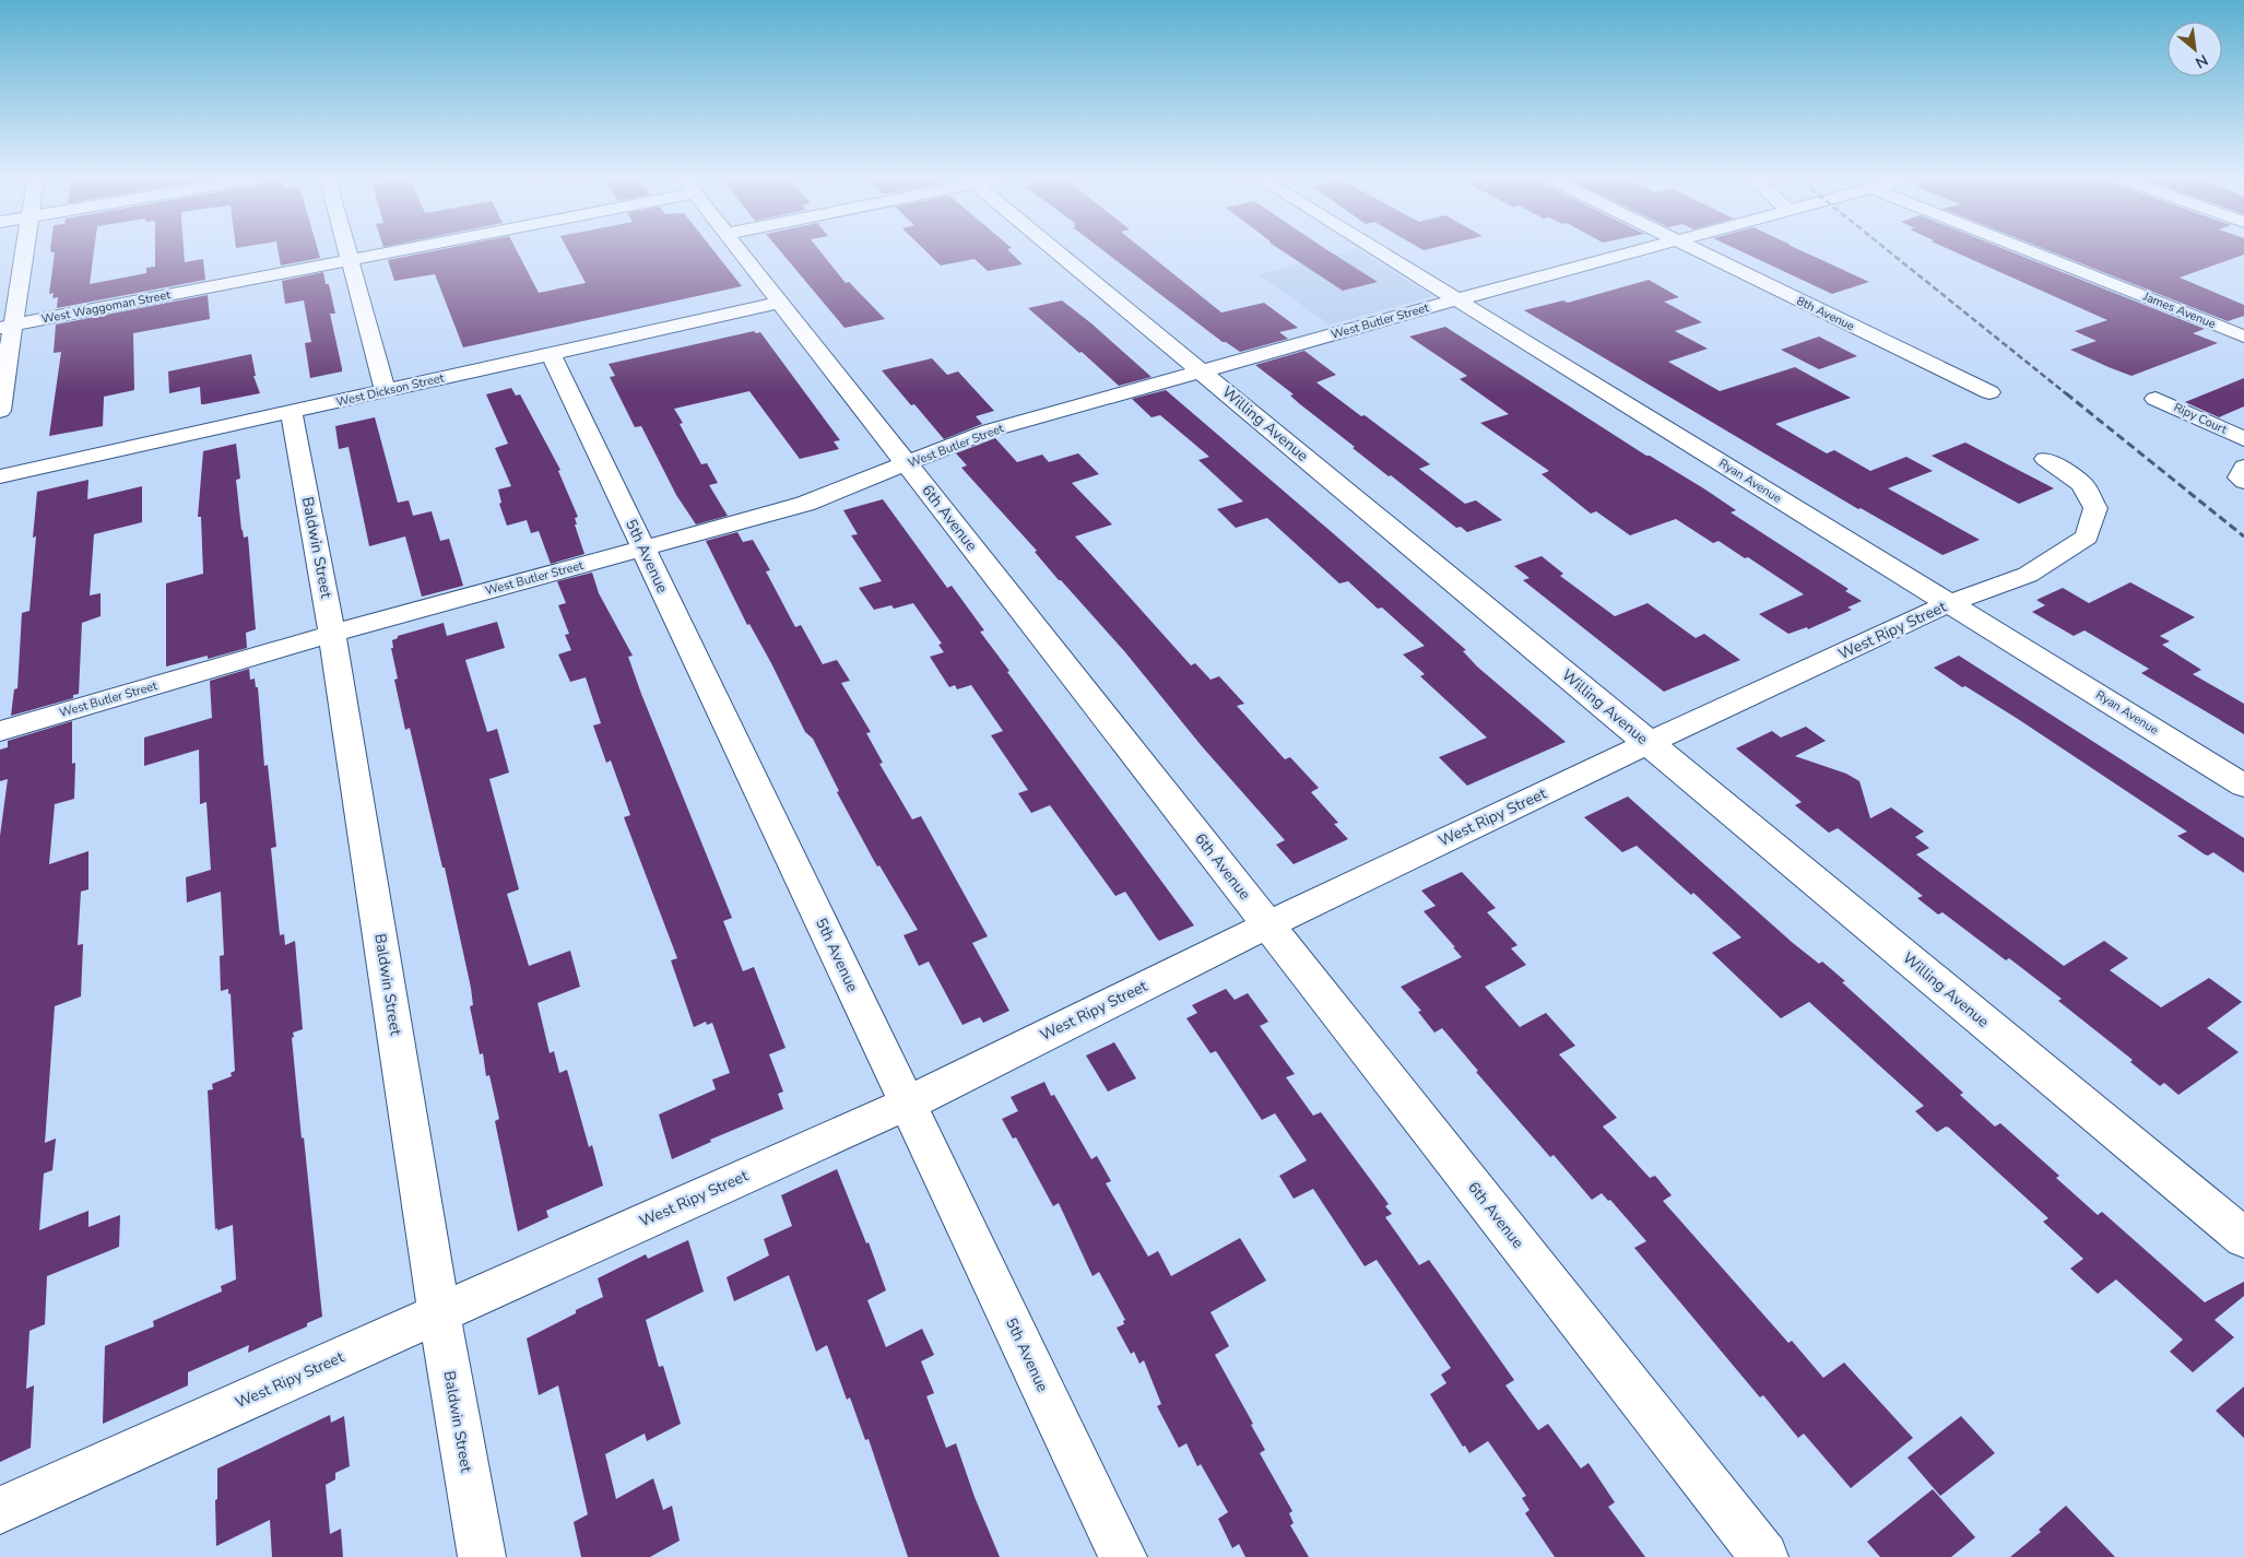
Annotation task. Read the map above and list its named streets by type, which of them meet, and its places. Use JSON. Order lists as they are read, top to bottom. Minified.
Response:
{"streets":{"street":["West Waggoman Street","James Avenue","8th Avenue","West Butler Street","West Dickson Street","Ripy Court","Willing Avenue","Ryan Avenue","6th Avenue","Baldwin Street","5th Avenue","West Ripy Street"]},"crossings":[["West Butler Street","Willing Avenue"],["West Butler Street","Ryan Avenue"],["West Butler Street","6th Avenue"],["West Butler Street","Baldwin Street"],["West Butler Street","5th Avenue"],["West Dickson Street","6th Avenue"],["West Dickson Street","Baldwin Street"],["West Dickson Street","5th Avenue"],["Willing Avenue","West Ripy Street"],["Ryan Avenue","West Ripy Street"],["6th Avenue","West Ripy Street"],["Baldwin Street","West Ripy Street"],["5th Avenue","West Ripy Street"]],"north":"bottom right"}
